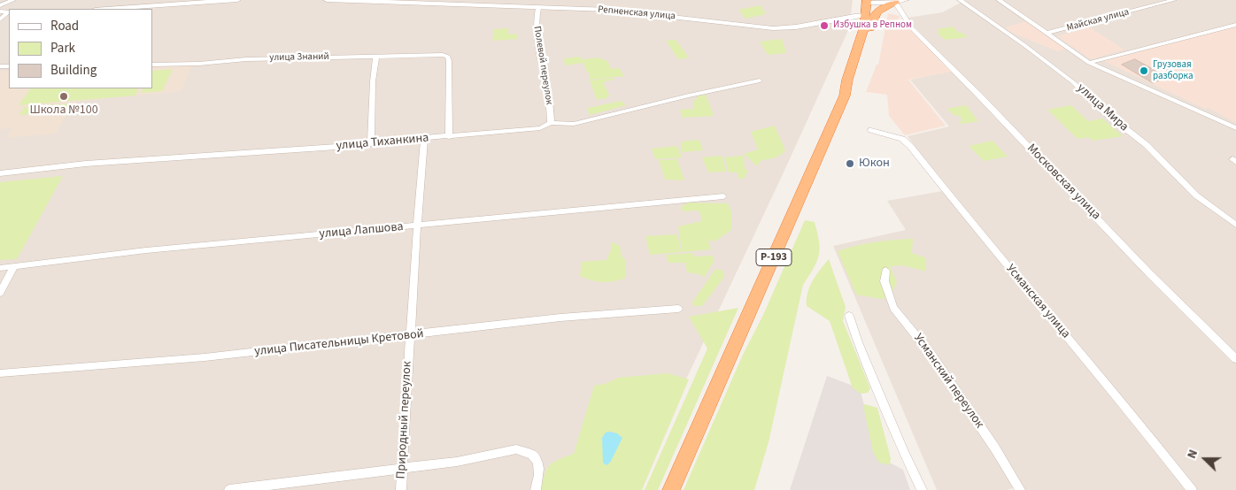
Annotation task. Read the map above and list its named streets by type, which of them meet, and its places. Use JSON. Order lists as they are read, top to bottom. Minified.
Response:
{"streets":{"highway":["Р-193"],"street":["Репненская улица","Майская улица","улица Знаний","Полевой переулок","улица Мира","улица Тиханкина","Московская улица","улица Лапшова","Усманская улица","улица Писательницы Кретовой","Усманский переулок","Природный переулок"]},"crossings":[["Репненская улица","Полевой переулок"],["Репненская улица","Р-193"],["улица Знаний","улица Тиханкина"],["Полевой переулок","улица Тиханкина"],["улица Тиханкина","Природный переулок"],["улица Лапшова","Природный переулок"],["улица Писательницы Кретовой","Природный переулок"]],"places":["Избушка в Репном","Грузовая разборка","Школа №100","Юкон"],"legend":["Road","Park","Building"],"north":"left"}
